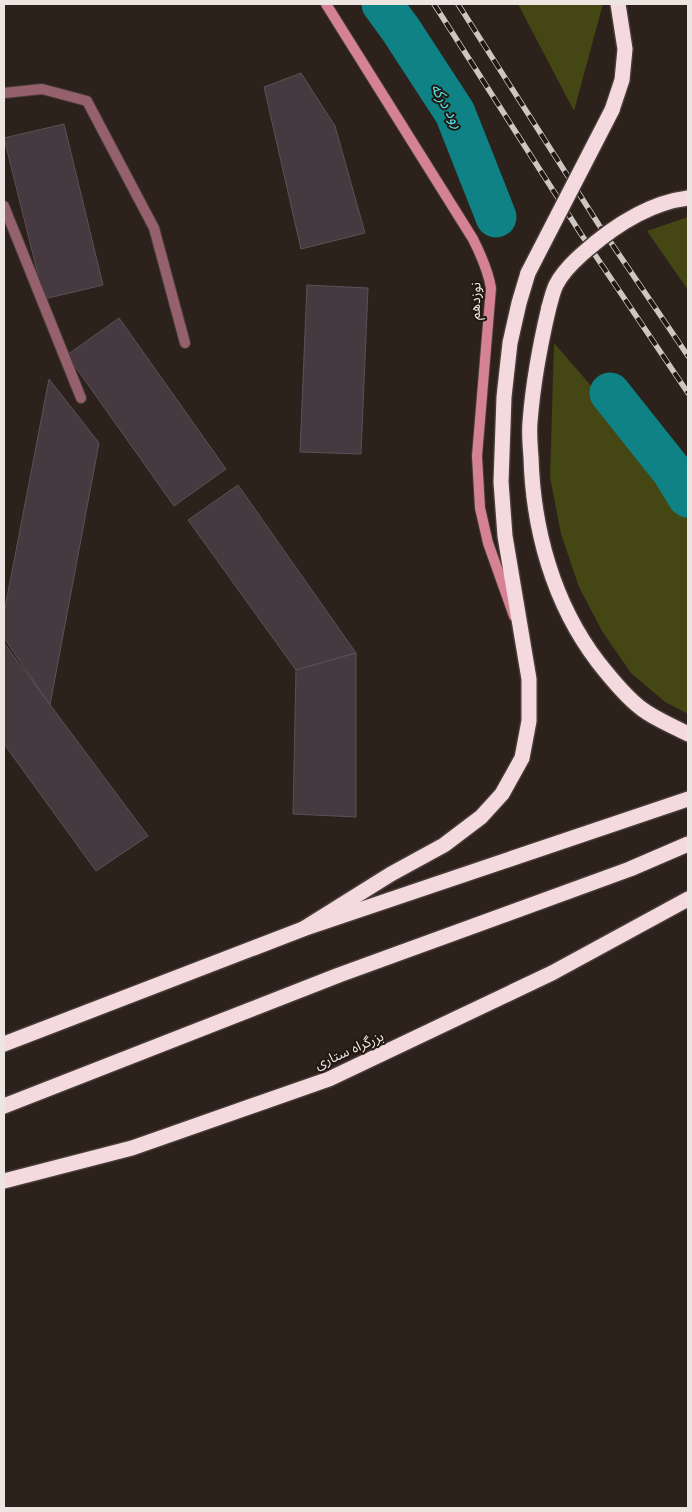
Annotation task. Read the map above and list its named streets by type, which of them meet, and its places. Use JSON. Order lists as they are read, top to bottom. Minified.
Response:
{"streets":{"highway":["بزرگراه ستاری"],"street":["نوزدهم"]},"water":["رود درکه"]}
